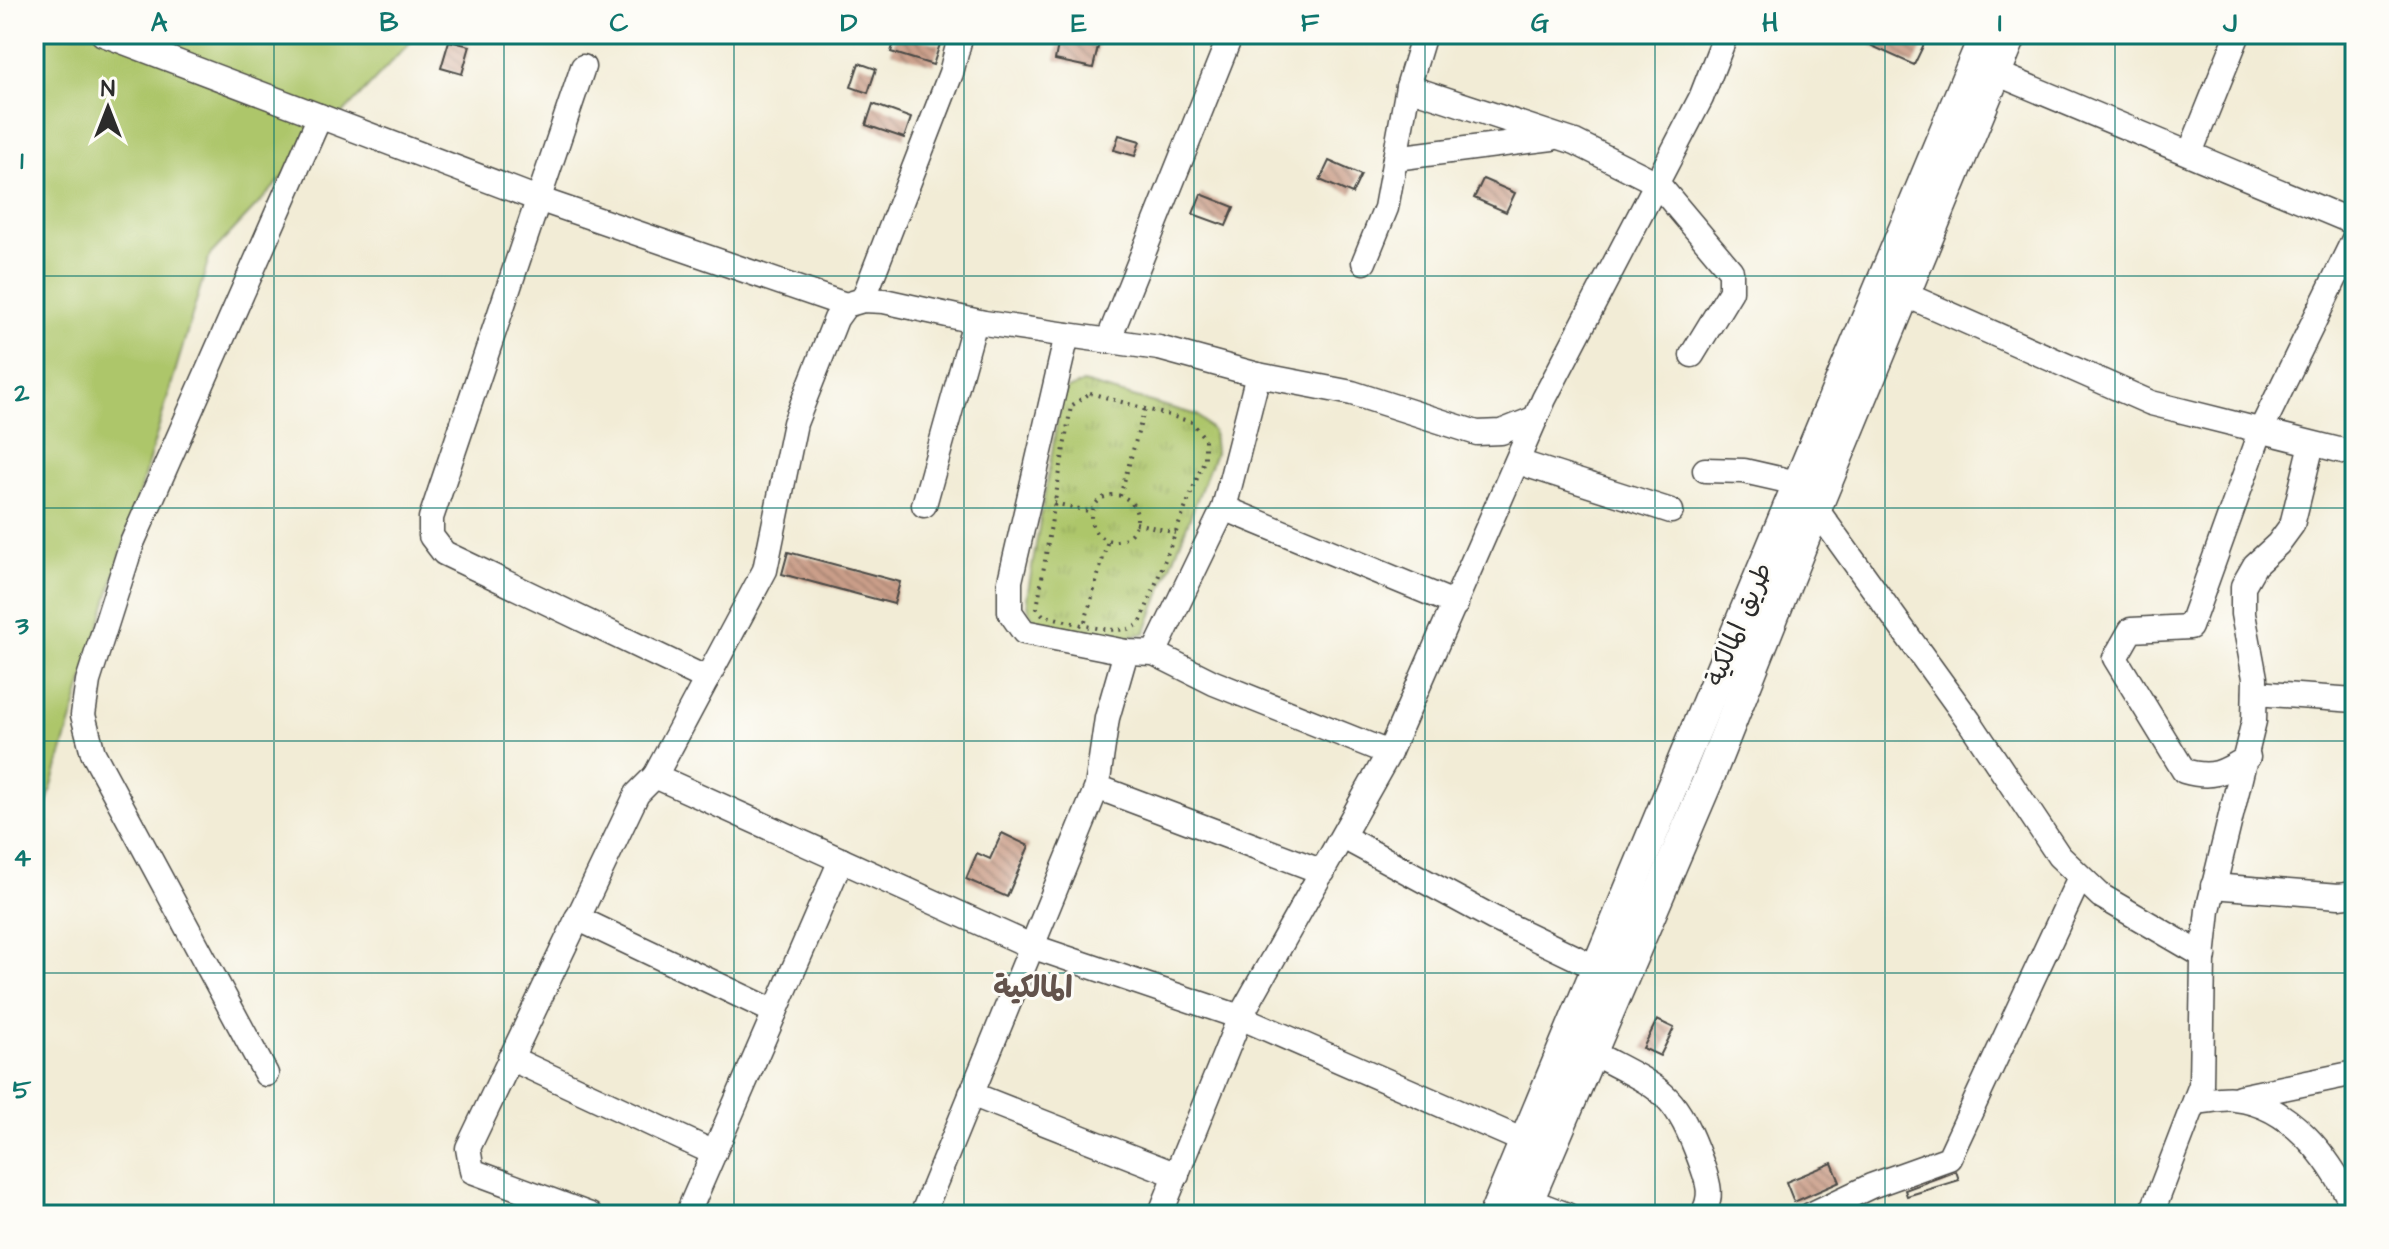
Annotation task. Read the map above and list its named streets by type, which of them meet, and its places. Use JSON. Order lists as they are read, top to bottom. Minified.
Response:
{"streets":{"main road":["طريق المالكية"]},"districts":["المالكية"],"north":"top","grid":{"columns":["A","B","C","D","E","F","G","H","I","J"],"rows":["1","2","3","4","5"]}}
